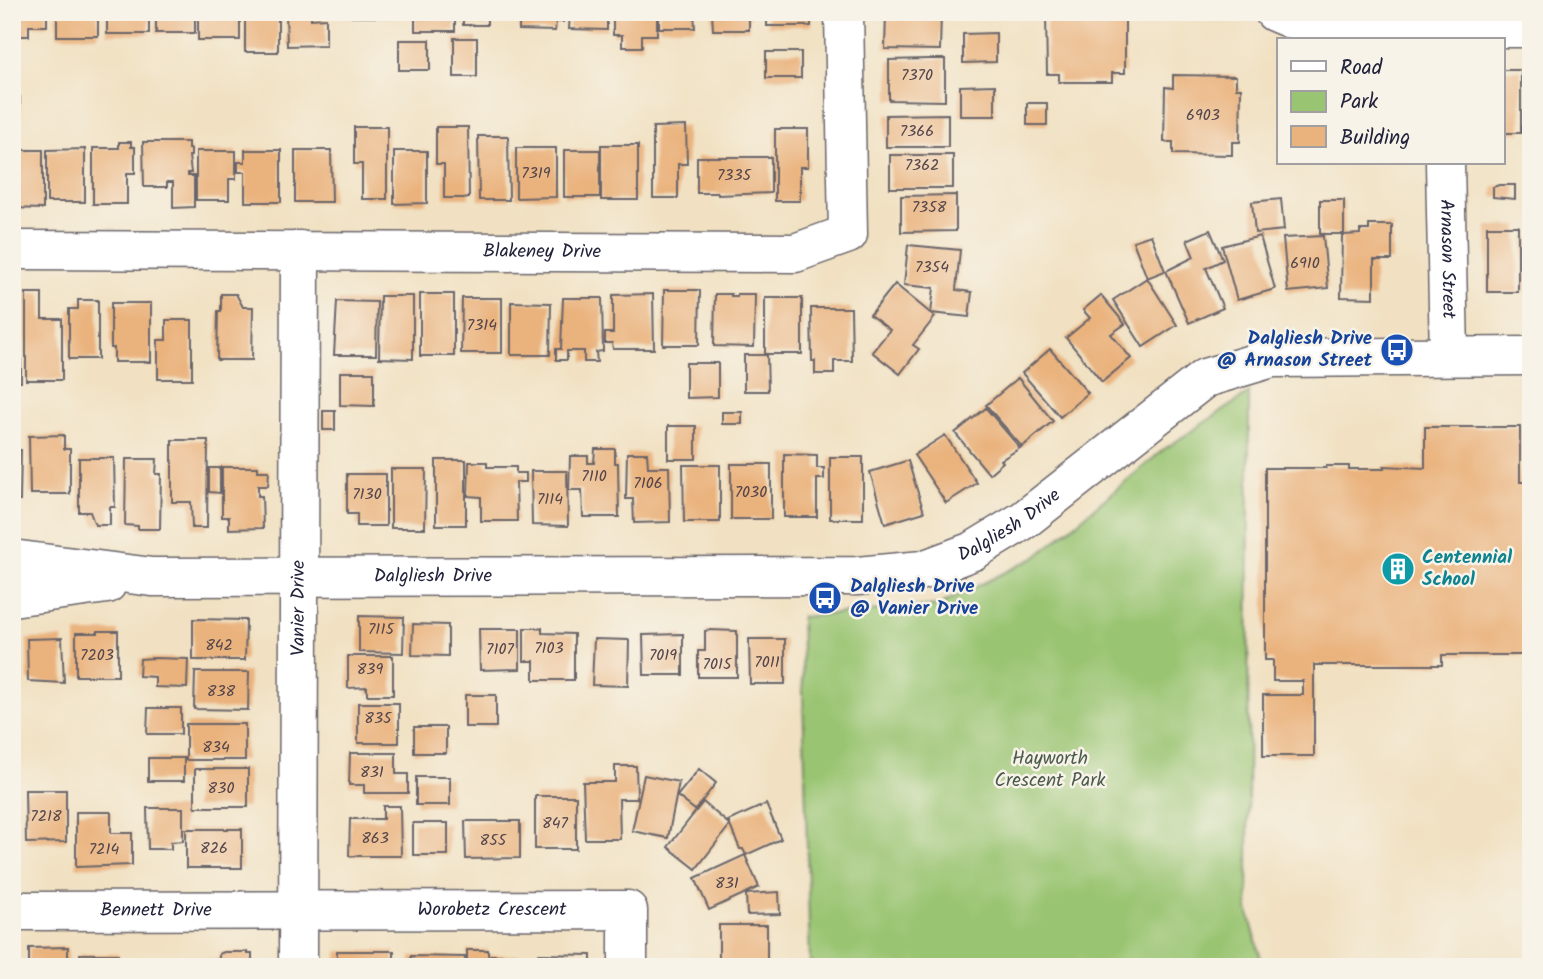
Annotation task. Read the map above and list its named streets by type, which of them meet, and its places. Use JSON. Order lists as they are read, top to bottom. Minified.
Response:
{"streets":{"street":["Blakeney Drive","Arnason Street","Dalgliesh Drive","Vanier Drive","Bennett Drive","Worobetz Crescent"]},"crossings":[["Blakeney Drive","Vanier Drive"],["Arnason Street","Dalgliesh Drive"],["Dalgliesh Drive","Vanier Drive"],["Vanier Drive","Bennett Drive"],["Vanier Drive","Worobetz Crescent"],["Bennett Drive","Worobetz Crescent"]],"parks":["Hayworth Crescent Park"],"places":{"bus stop":["Dalgliesh Drive @ Arnason Street","Dalgliesh Drive @ Vanier Drive"],"building":["Centennial School"]},"house_numbers":["7370","6903","7366","7362","7319","7335","7358","6910","7354","7314","7110","7106","7030","7130","7114","7115","842","7103","7107","7203","7019","7011","7015","839","838","835","834","831","830","7218","847","863","855","826","7214","831"],"legend":["Road","Park","Building"]}
